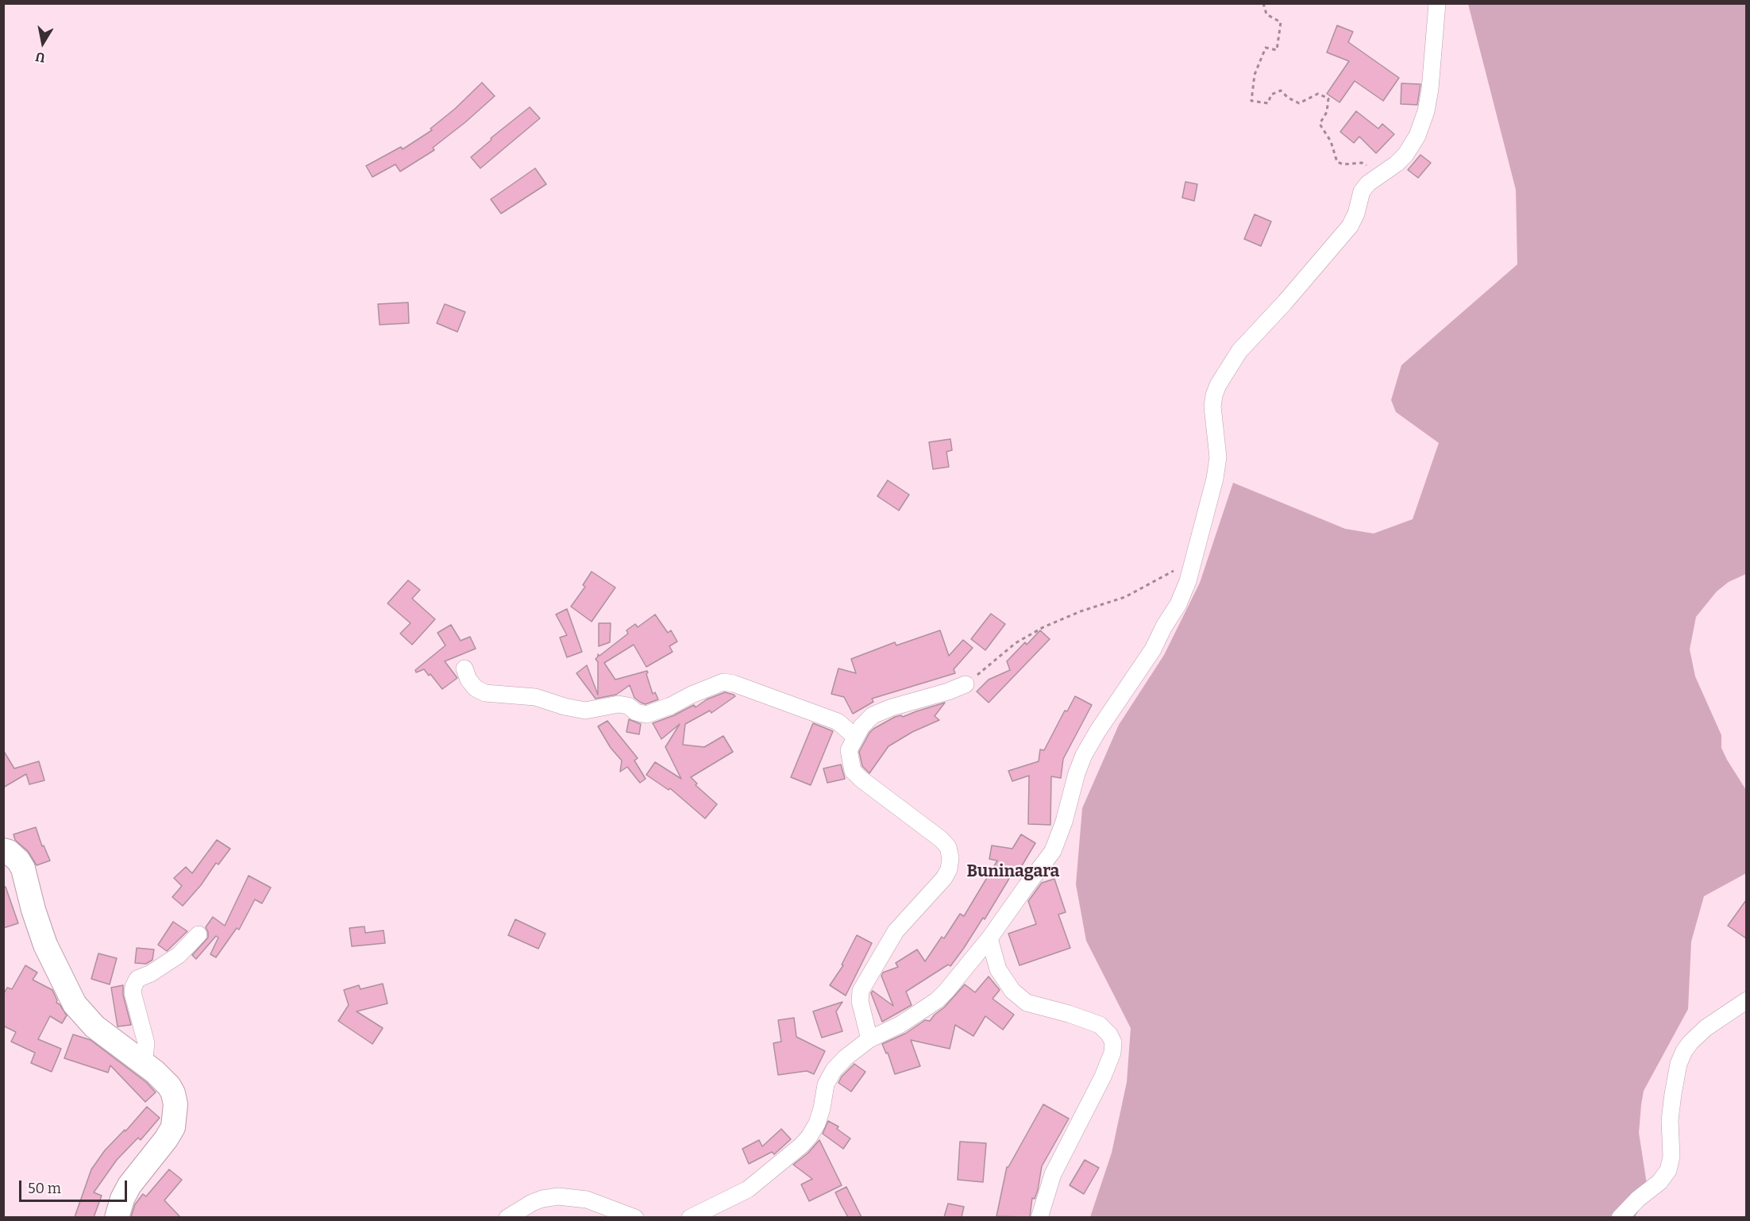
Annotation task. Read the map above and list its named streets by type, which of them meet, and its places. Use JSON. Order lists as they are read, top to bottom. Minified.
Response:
{"districts":["Buninagara"],"scale_bar":"50 m","north":"bottom"}
